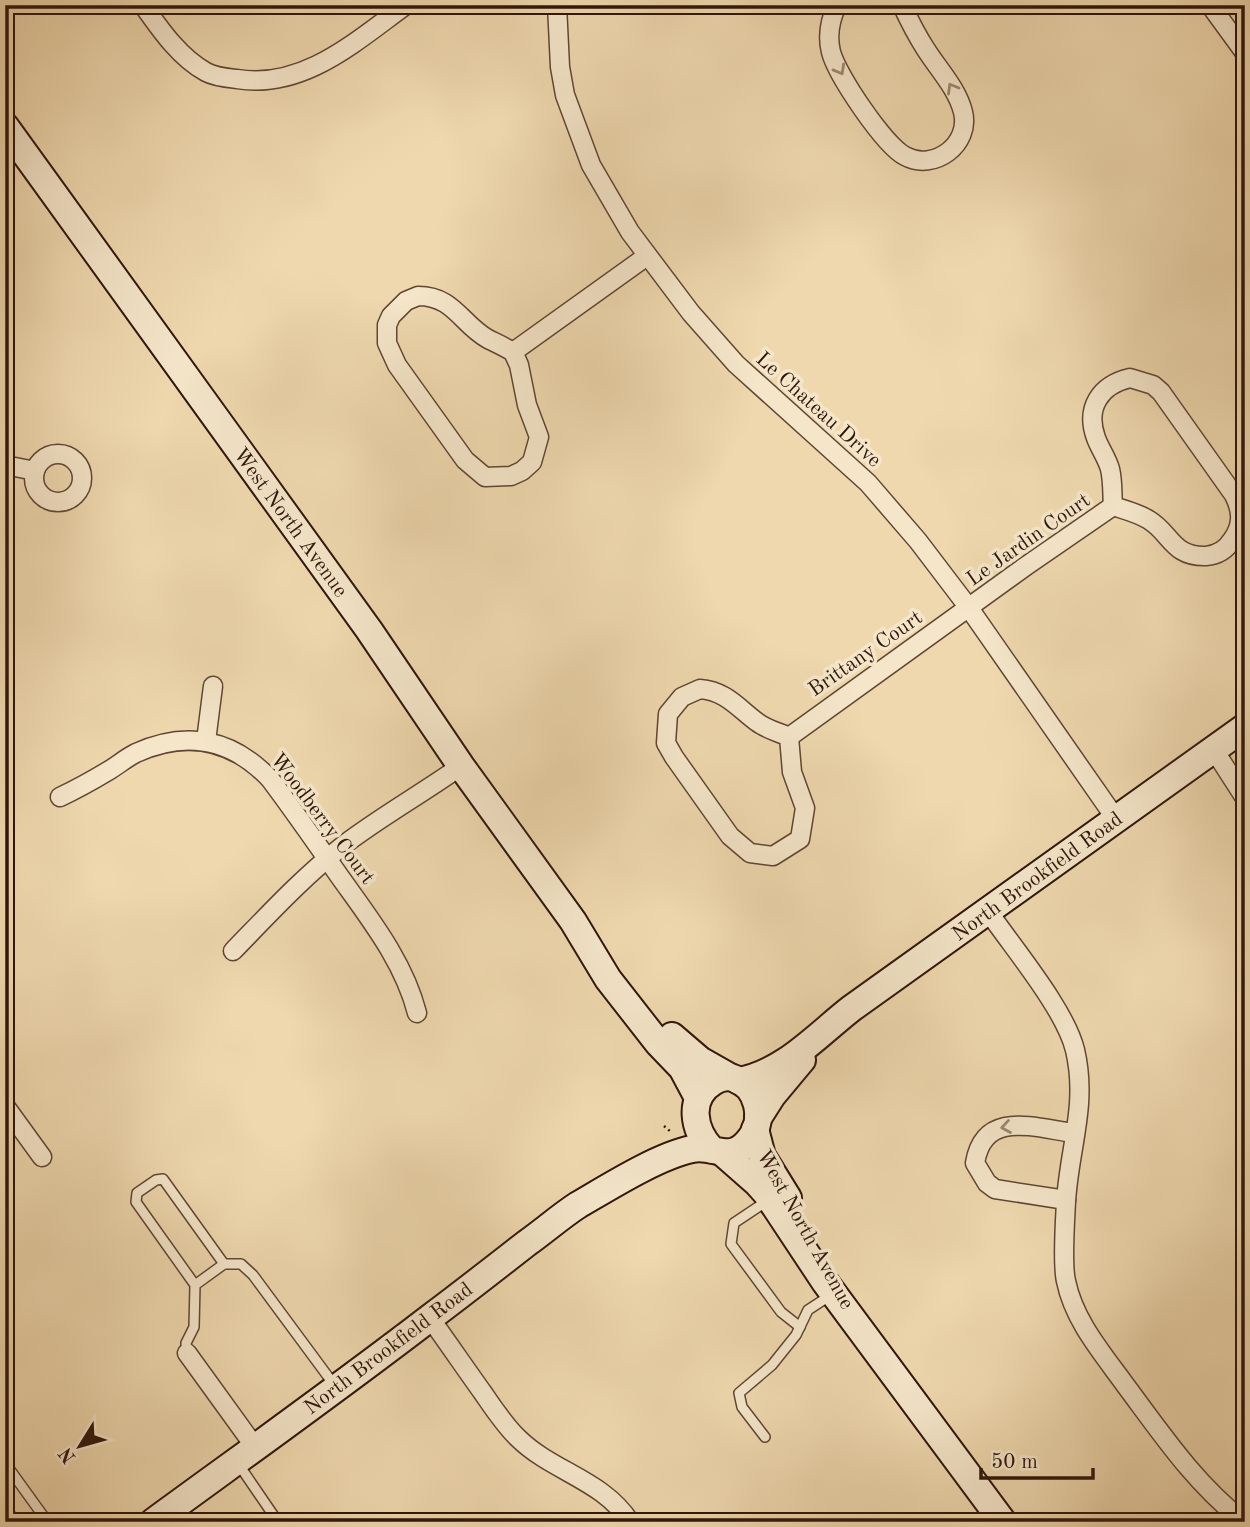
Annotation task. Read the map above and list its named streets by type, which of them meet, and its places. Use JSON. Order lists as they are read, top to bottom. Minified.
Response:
{"streets":{"main road":["West North Avenue","North Brookfield Road"],"street":["Le Chateau Drive","Le Jardin Court","Brittany Court","Woodberry Court"]},"crossings":[["Le Chateau Drive","Le Jardin Court"],["Le Chateau Drive","Brittany Court"],["Le Chateau Drive","North Brookfield Road"],["West North Avenue","North Brookfield Road"],["Le Jardin Court","Brittany Court"]],"scale_bar":"50 m","north":"bottom left"}
